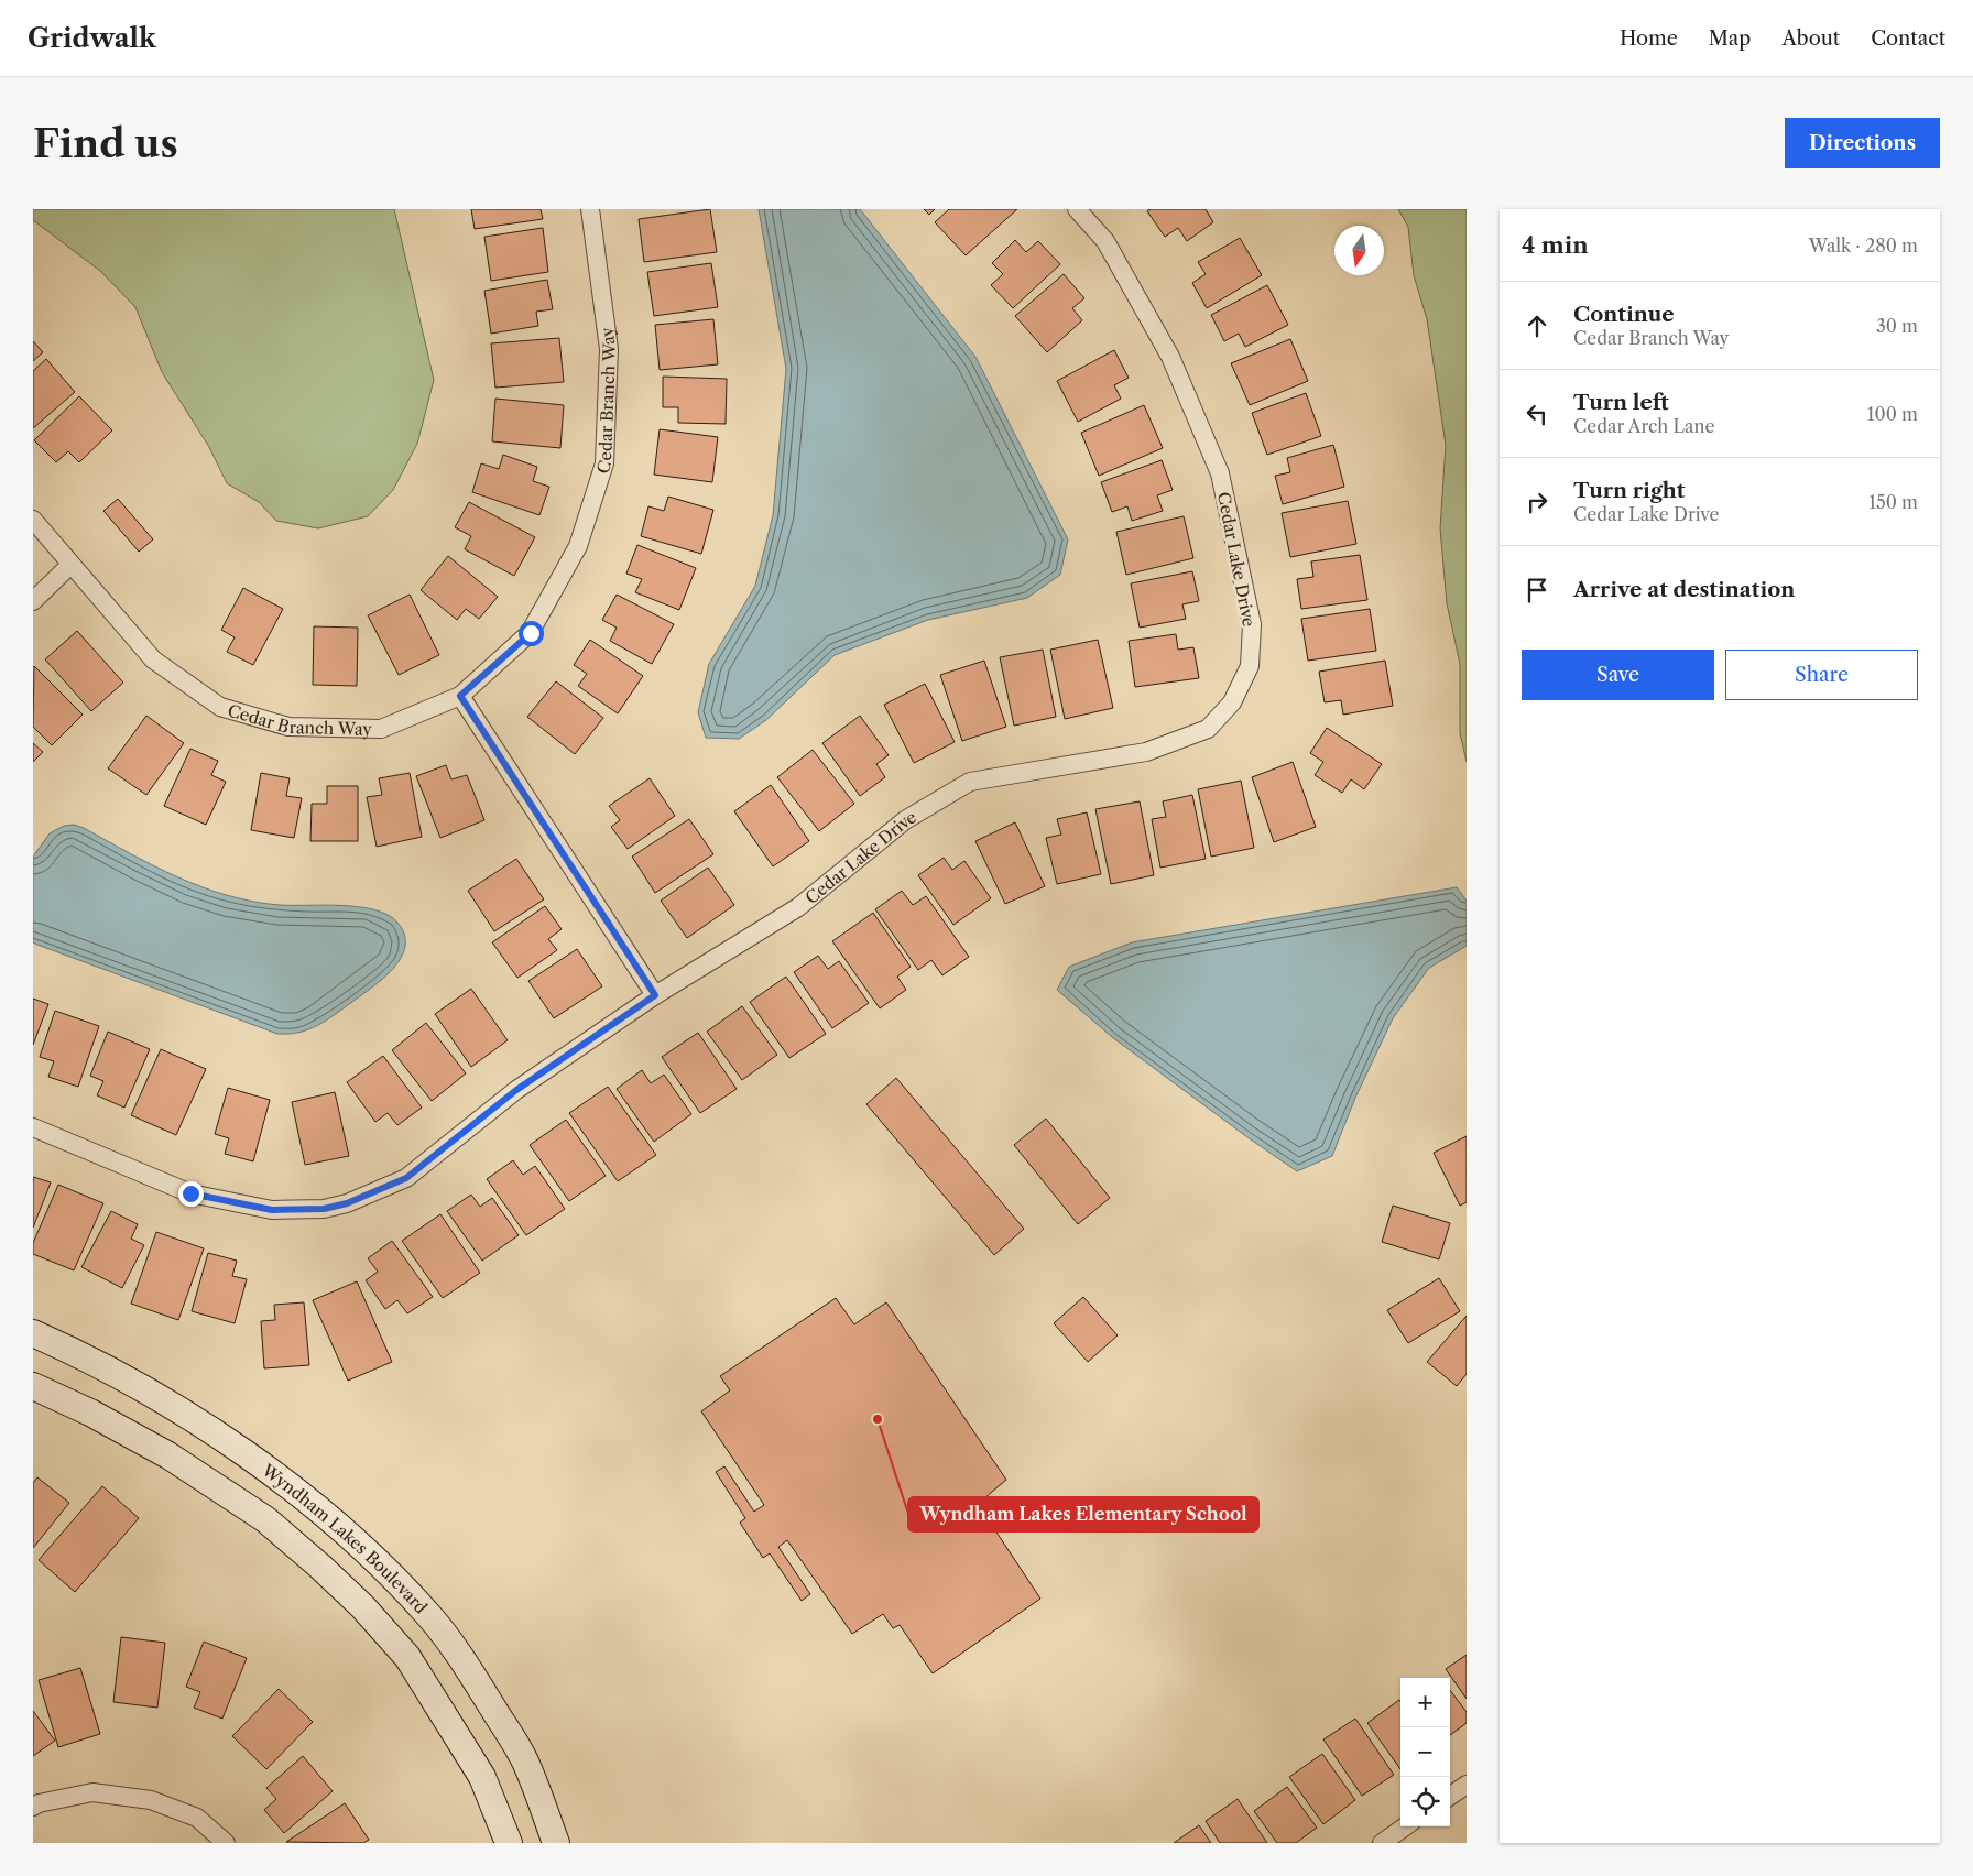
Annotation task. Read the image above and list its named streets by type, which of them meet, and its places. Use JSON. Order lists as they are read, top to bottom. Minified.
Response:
{"streets":{"street":["Cedar Branch Way","Cedar Lake Drive","Wyndham Lakes Boulevard"]},"places":["Wyndham Lakes Elementary School"],"north":"bottom","page":{"header":"Gridwalk","nav":["Home","Map","About","Contact"],"buttons":["Directions",["Save","Share"]],"title":"Find us","heading":["4 min","Walk · 280 m"],"list":[["Continue","Cedar Branch Way","30 m"],["Turn left","Cedar Arch Lane","100 m"],["Turn right","Cedar Lake Drive","150 m"],"Arrive at destination"],"map_buttons":["+","−"]}}
